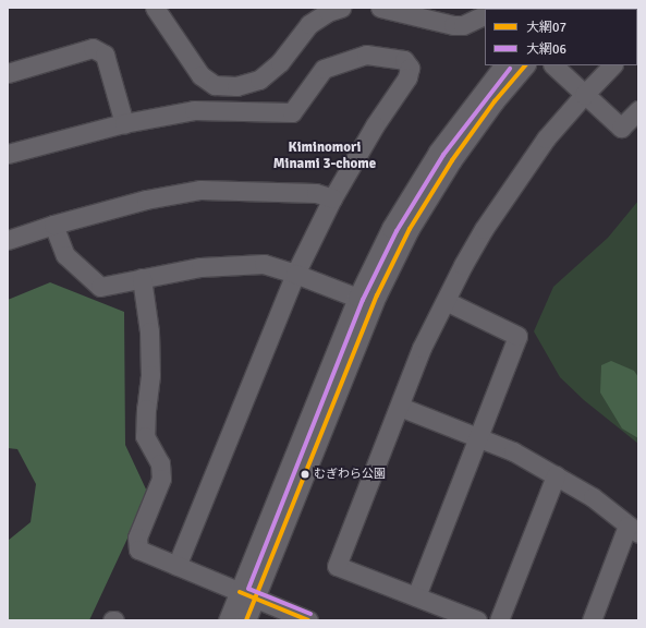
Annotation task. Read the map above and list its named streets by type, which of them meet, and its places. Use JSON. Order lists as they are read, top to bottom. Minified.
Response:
{"districts":["Kiminomori Minami 3-chome"],"places":["むぎわら公園"],"lines":["transit line 大網07","transit line 大網06"],"legend":["大網07","大網06"]}
